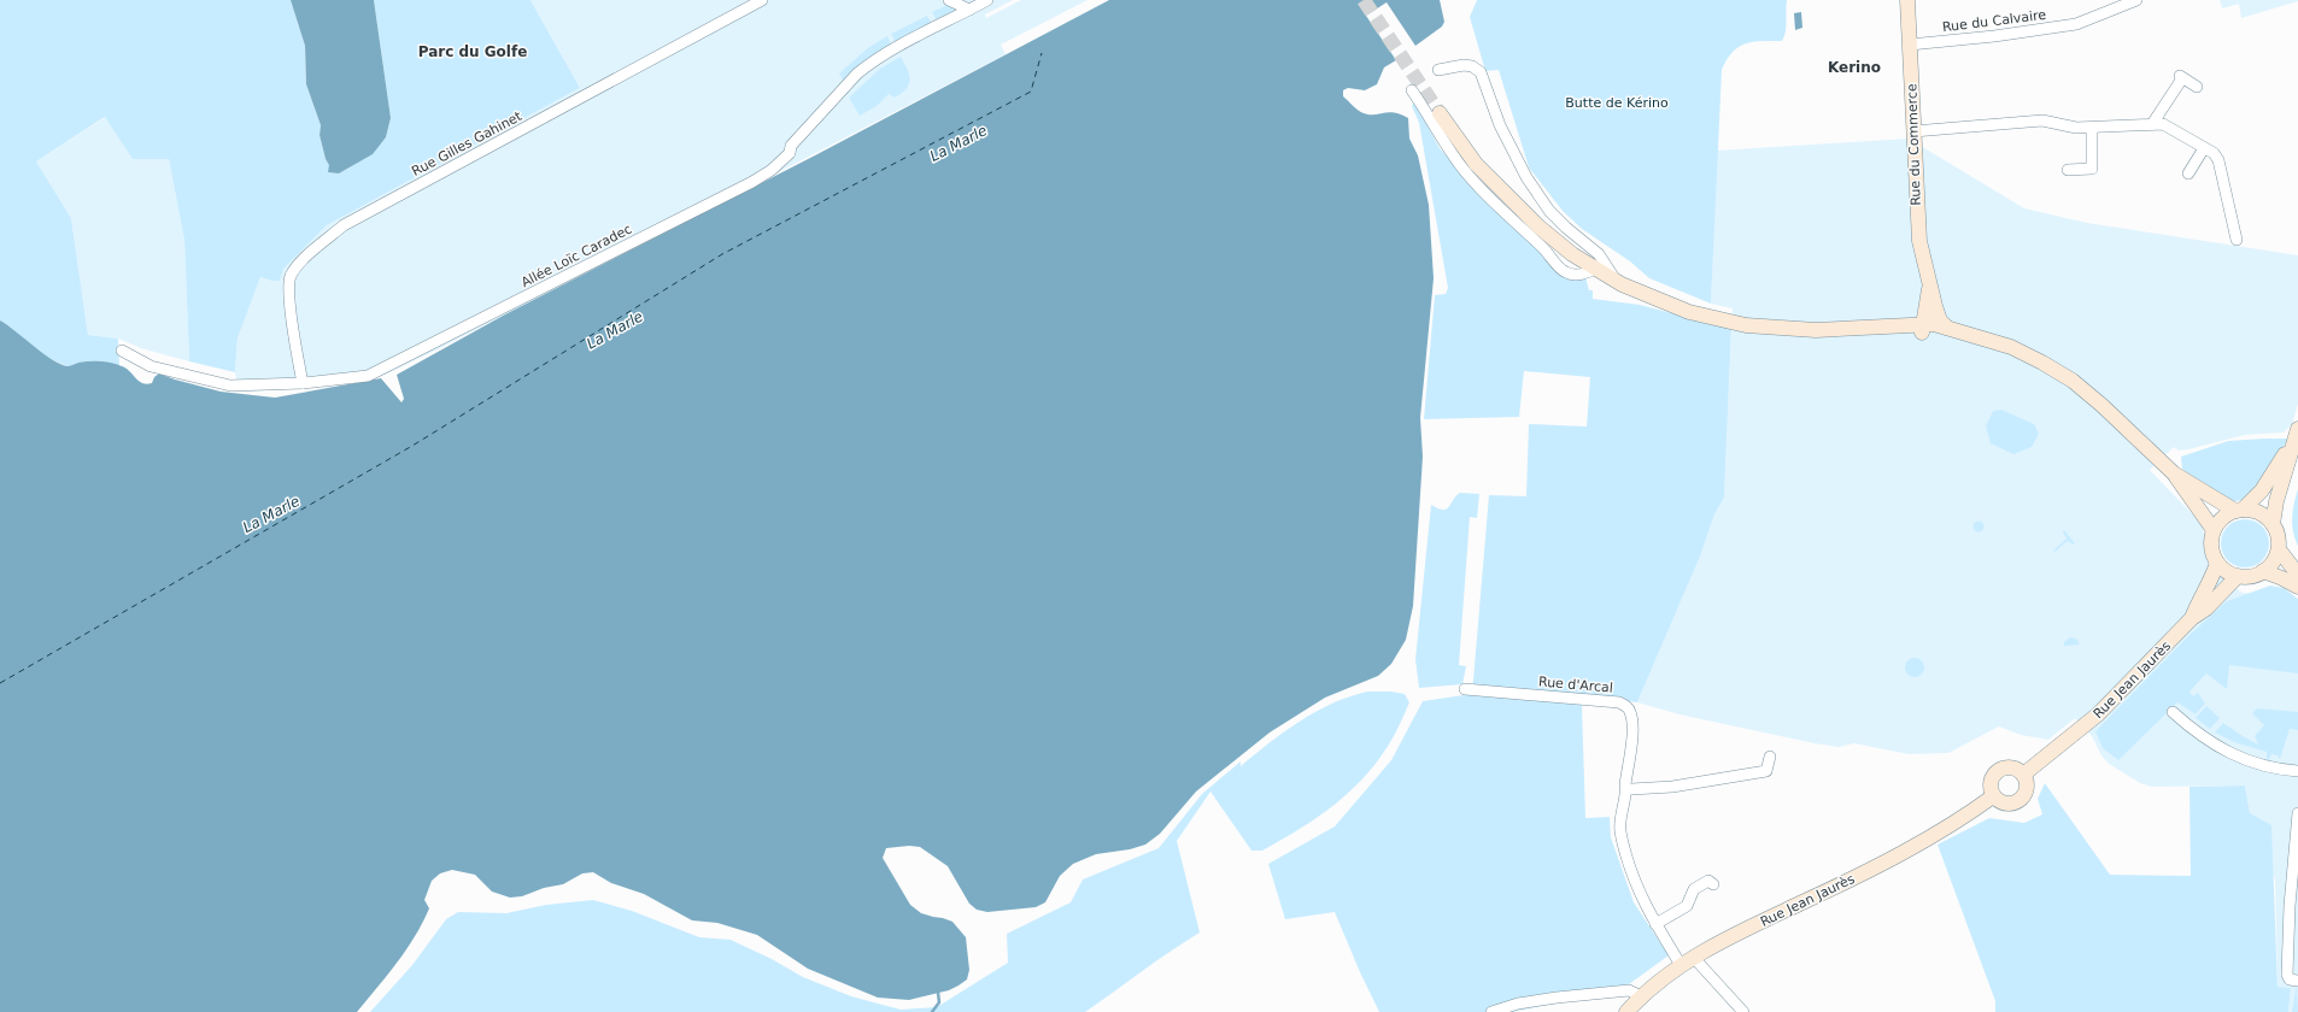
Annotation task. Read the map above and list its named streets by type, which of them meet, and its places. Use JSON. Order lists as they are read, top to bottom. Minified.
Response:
{"streets":{"main road":["Rue du Commerce","Rue Jean Jaurès"],"street":["Rue du Calvaire","Rue Gilles Gahinet","Allée Loïc Caradec","Rue d'Arcal"]},"crossings":[["Rue du Calvaire","Rue du Commerce"],["Rue Gilles Gahinet","Allée Loïc Caradec"],["Rue Jean Jaurès","Rue d'Arcal"]],"districts":["Parc du Golfe","Kerino"],"water":["La Marle"],"parks":["Butte de Kérino"]}
